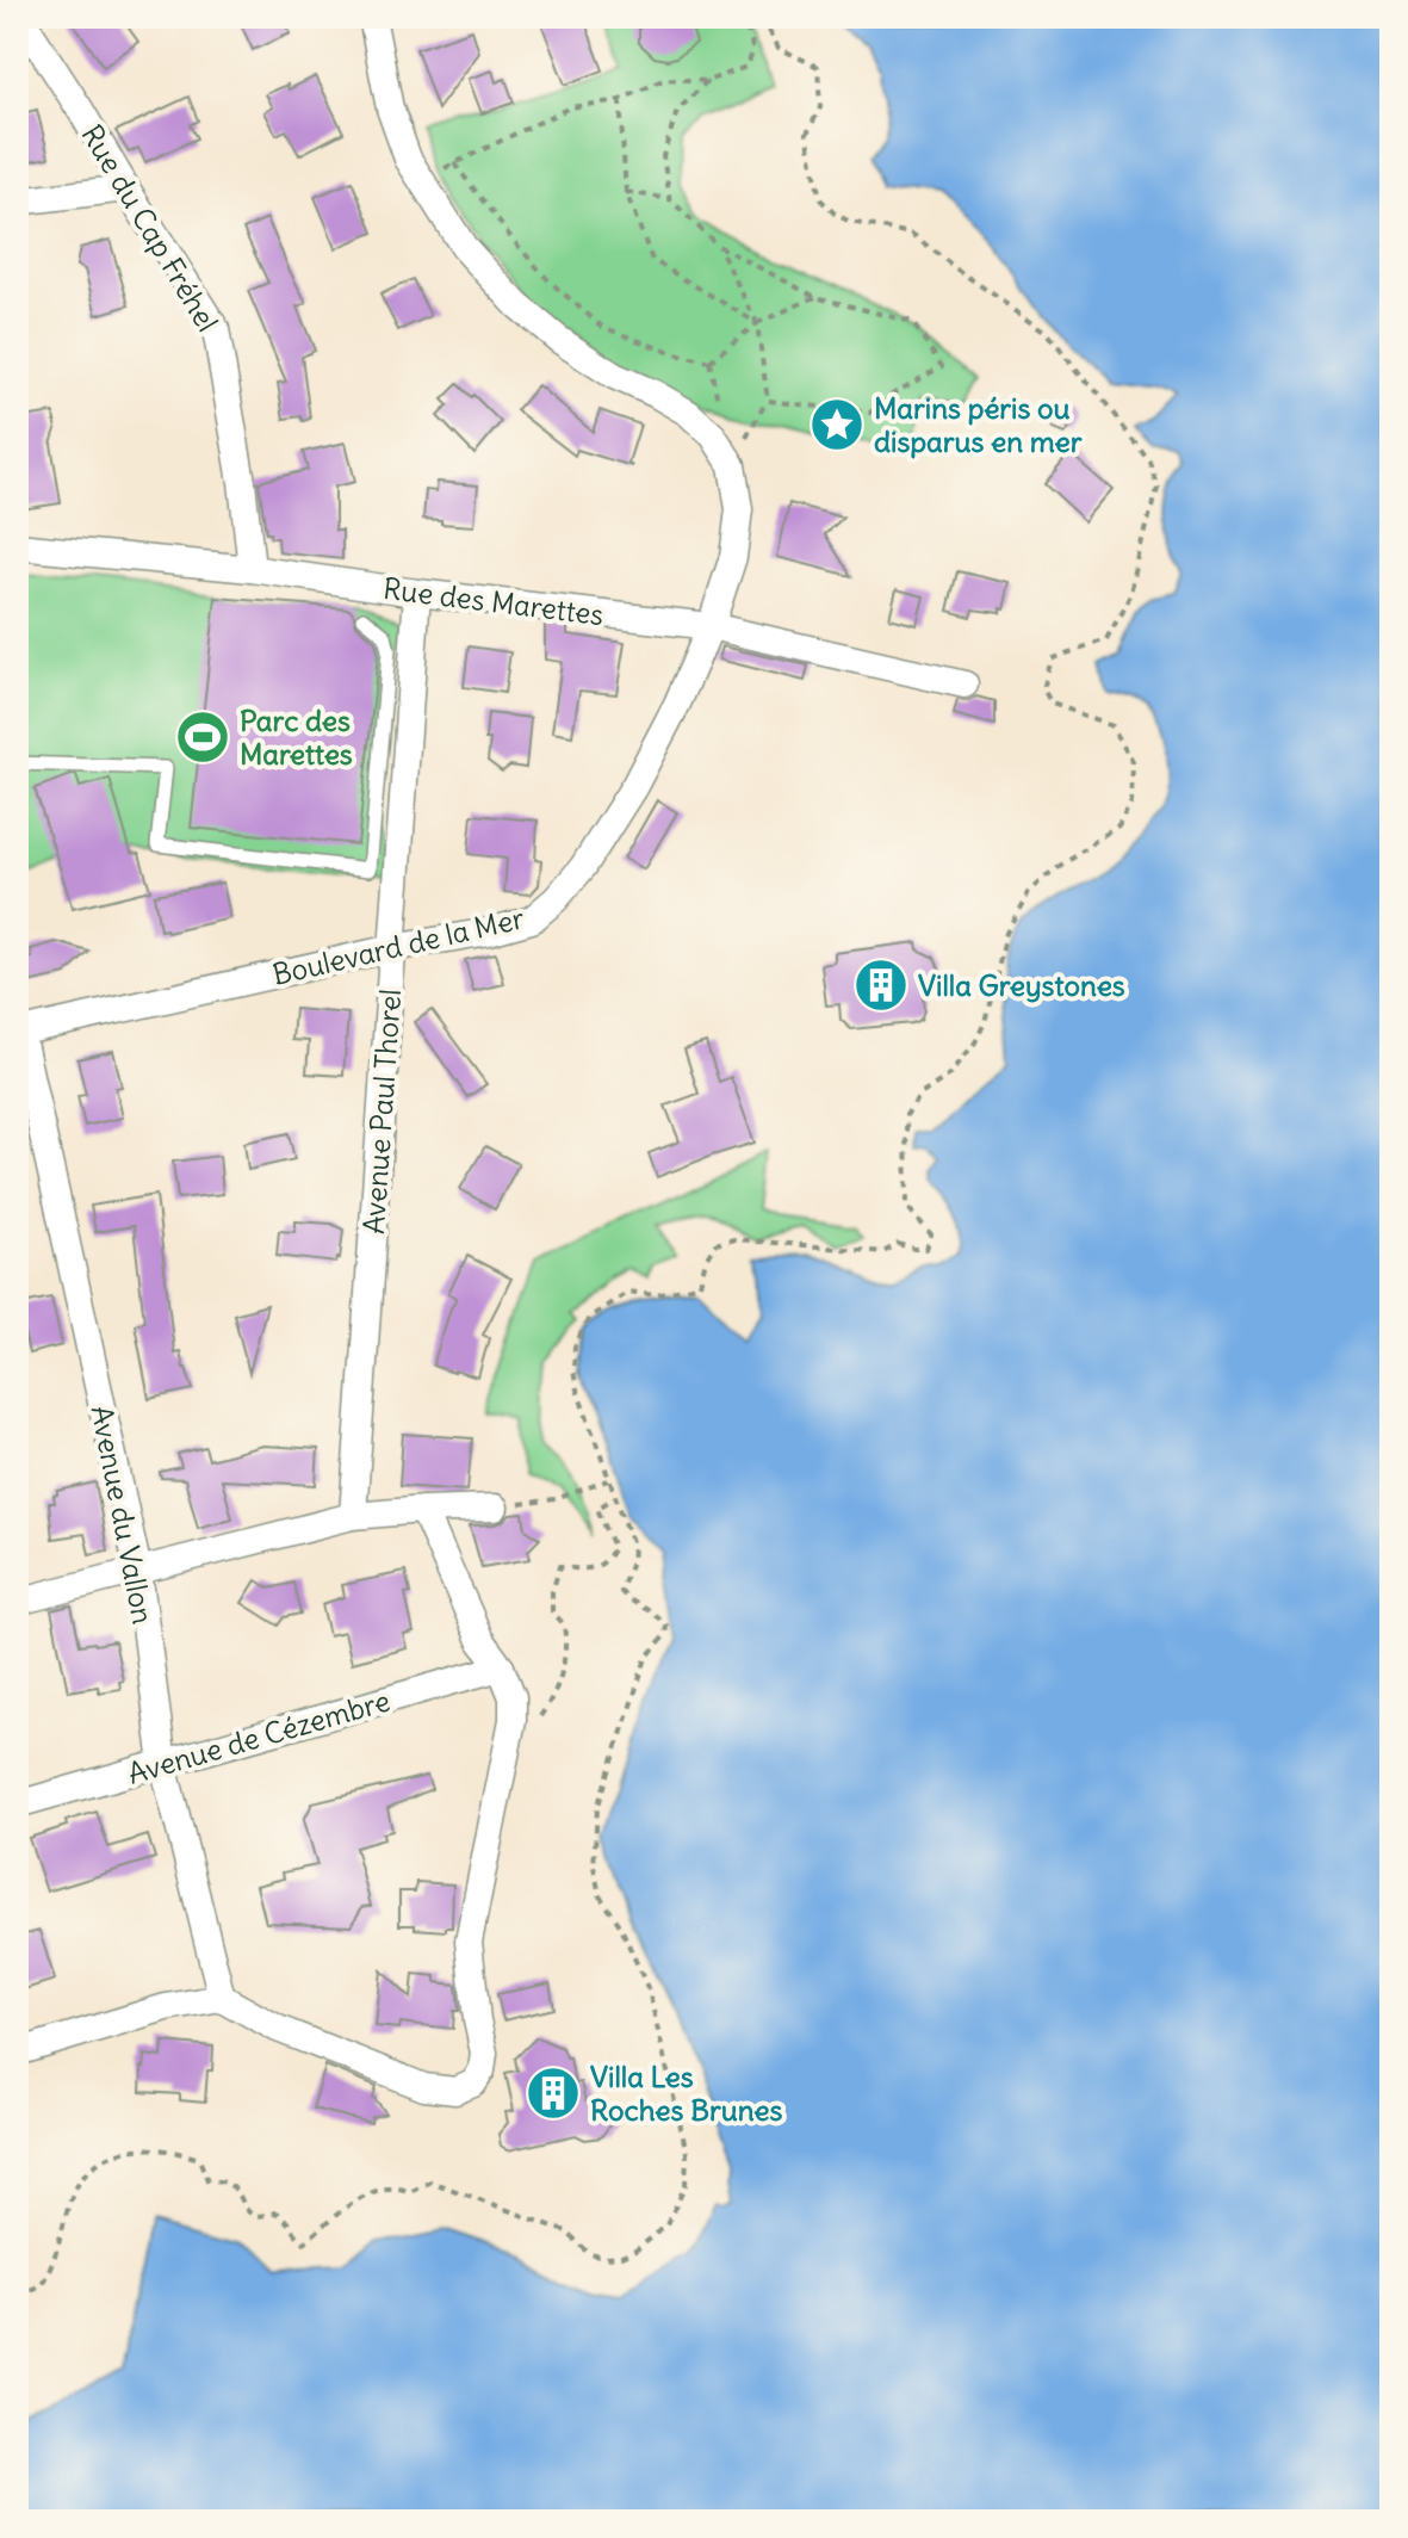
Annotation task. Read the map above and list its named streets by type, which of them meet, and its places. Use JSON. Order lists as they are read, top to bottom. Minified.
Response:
{"streets":{"street":["Rue du Cap Fréhel","Rue des Marettes","Boulevard de la Mer","Avenue Paul Thorel","Avenue du Vallon","Avenue de Cézembre"]},"crossings":[["Rue du Cap Fréhel","Rue des Marettes"],["Rue des Marettes","Boulevard de la Mer"],["Rue des Marettes","Avenue Paul Thorel"],["Boulevard de la Mer","Avenue Paul Thorel"],["Boulevard de la Mer","Avenue du Vallon"],["Avenue du Vallon","Avenue de Cézembre"]],"places":{"place":["Marins péris ou disparus en mer"],"sports":["Parc des Marettes"],"building":["Villa Greystones","Villa Les Roches Brunes"]}}
